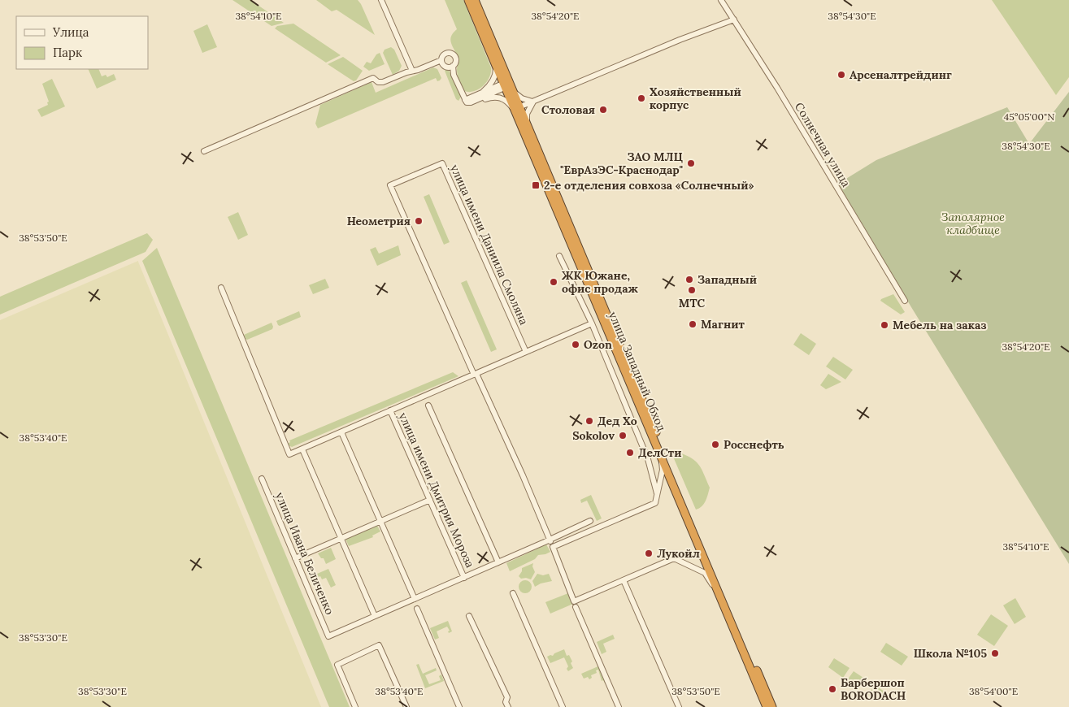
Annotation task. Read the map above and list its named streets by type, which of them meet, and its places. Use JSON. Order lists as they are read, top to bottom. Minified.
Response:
{"streets":{"highway":["улица Западный Обход"],"street":["Солнечная улица","улица имени Даниила Смоляна","улица имени Дмитрия Мороза","улица Ивана Беличенко"]},"parks":["Заполярное кладбище"],"places":{"other":["Арсеналтрейдинг","Хозяйственный корпус","Столовая","ЗАО МЛЦ \"ЕврАзЭС-Краснодар\"","Неометрия","Западный","ЖК Южане, офис продаж","МТС","Магнит","Мебель на заказ","Ozon","Дед Хо","Sokolov","Росснефть","ДелСти","Лукойл","Школа №105","Барбершоп BORODACH"],"transit":["2-е отделения совхоза «Солнечный»"]},"legend":["Улица","Парк"],"coordinates":["38°54'10\"E","38°54'20\"E","38°54'30\"E","45°05'00\"N","38°53'50\"E","38°53'40\"E","38°53'30\"E","38°54'00\"E"]}
